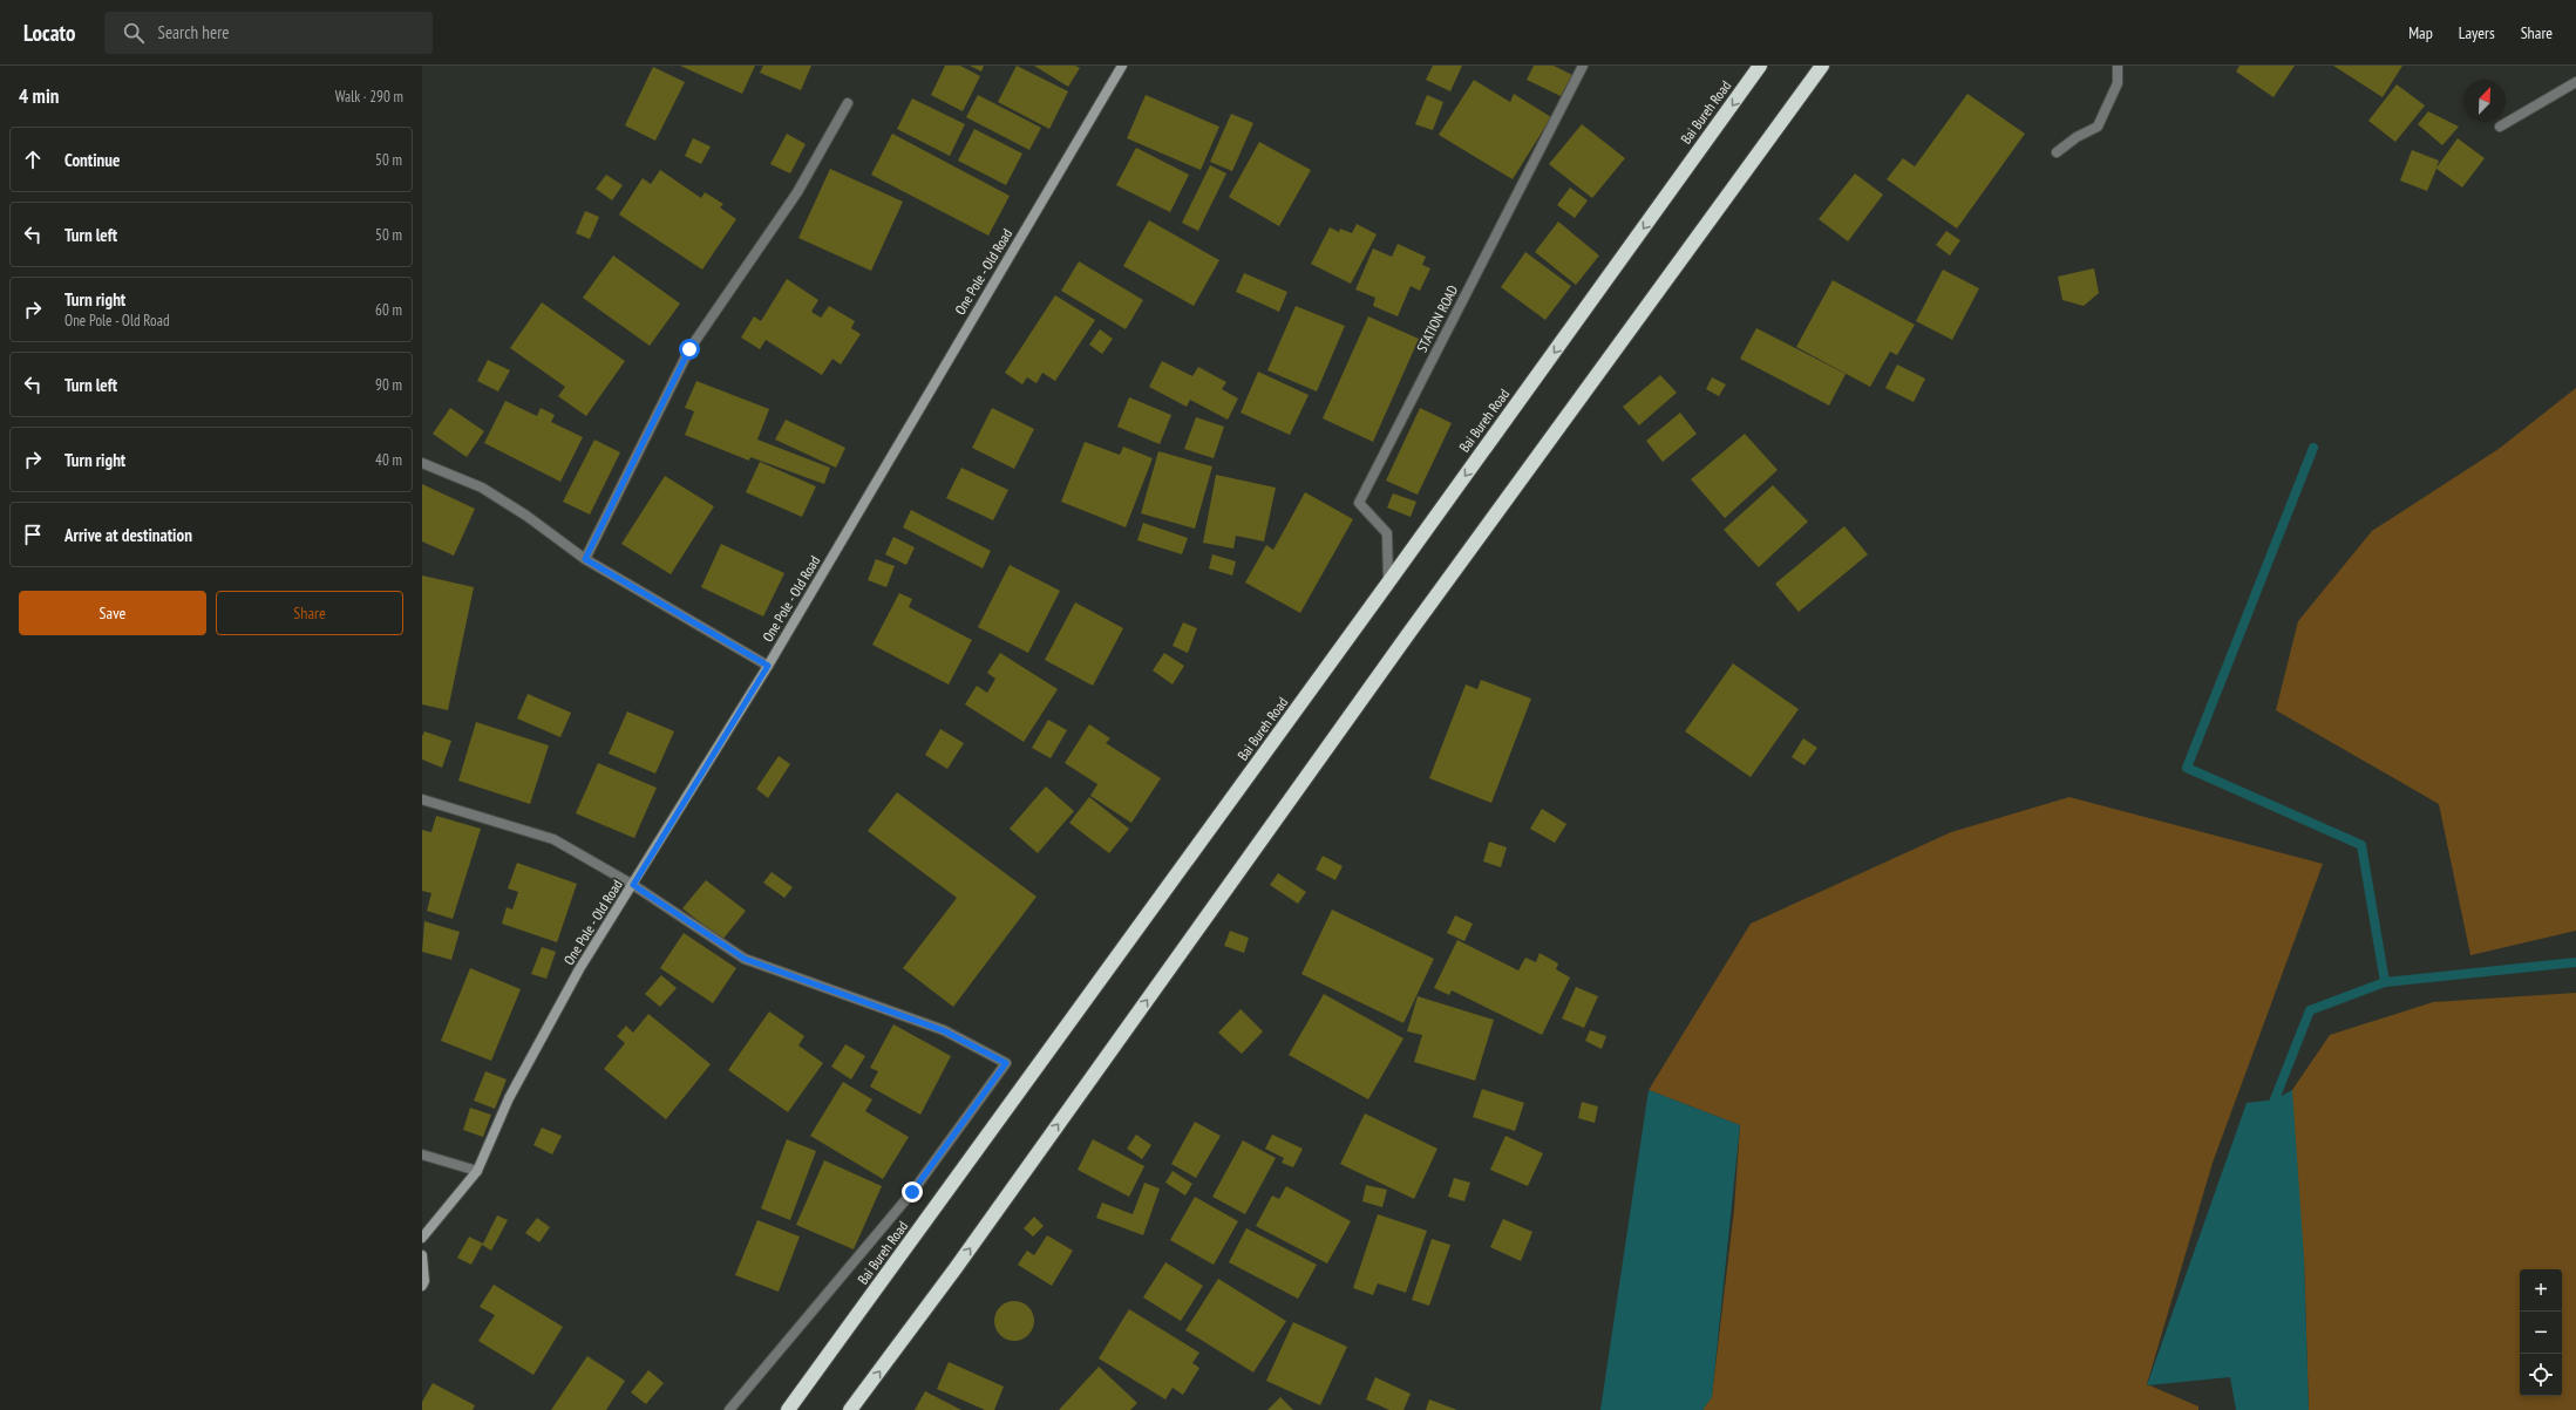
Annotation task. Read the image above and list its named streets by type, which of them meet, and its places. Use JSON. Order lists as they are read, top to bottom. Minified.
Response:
{"streets":{"highway":["Bai Bureh Road"],"street":["One Pole - Old Road","STATION ROAD"]},"crossings":[["Bai Bureh Road","STATION ROAD"]],"north":"top right","page":{"header":"Locato","search":"Search here","nav":["Map","Layers","Share"],"heading":["4 min","Walk · 290 m"],"list":[["Continue","50 m"],["Turn left","50 m"],["Turn right","One Pole - Old Road","60 m"],["Turn left","90 m"],["Turn right","40 m"],"Arrive at destination"],"buttons":["Save","Share"],"map_buttons":["+","−"]}}
